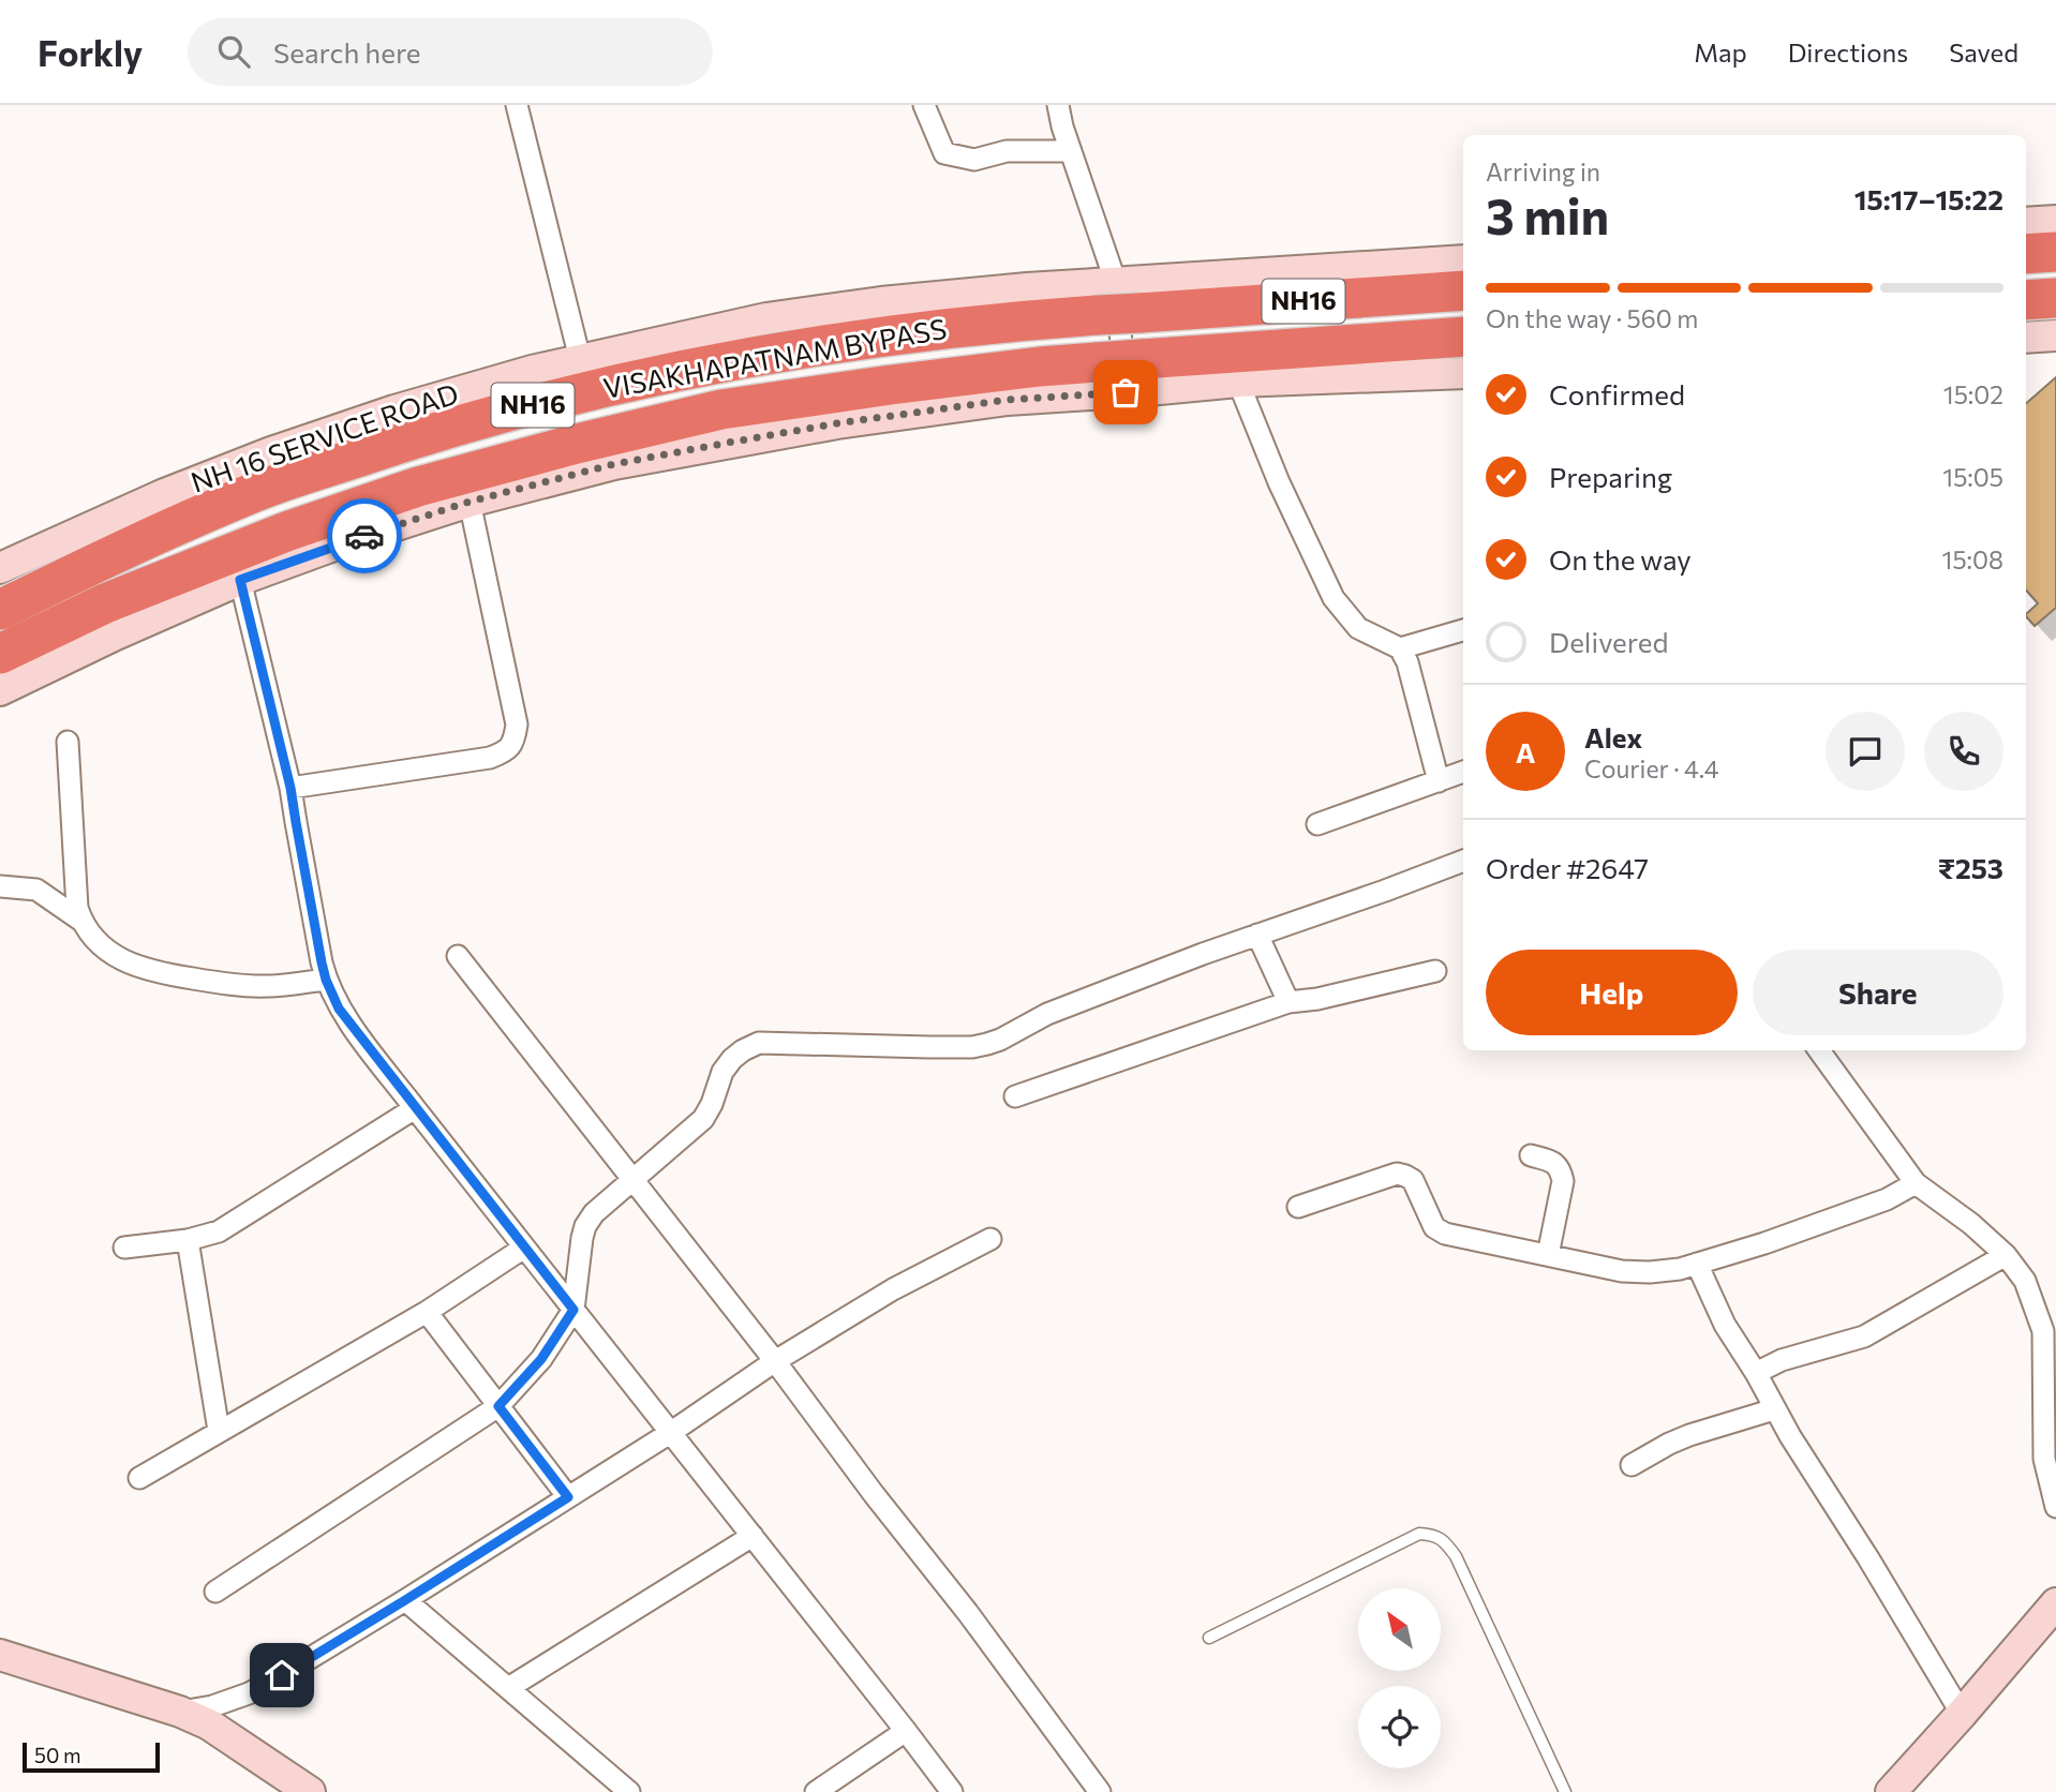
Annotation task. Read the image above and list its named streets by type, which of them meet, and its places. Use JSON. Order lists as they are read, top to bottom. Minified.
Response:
{"streets":{"highway":["NH16","VISAKHAPATNAM BYPASS"],"street":["NH 16 SERVICE ROAD"]},"crossings":[["NH16","VISAKHAPATNAM BYPASS"],["NH16","NH 16 SERVICE ROAD"],["VISAKHAPATNAM BYPASS","NH 16 SERVICE ROAD"]],"scale_bar":"50 m","north":"top left","page":{"header":"Forkly","search":"Search here","nav":["Map","Directions","Saved"],"heading":["3 min","Arriving in","15:17–15:22"],"panel":["Alex","Courier · 4.4","Order #2647","₹253"],"bar":"On the way · 560 m","list":[["Confirmed","15:02"],["Preparing","15:05"],["On the way","15:08"],"Delivered"],"round":"A","buttons":["Help","Share"],"scale":"50 m"}}
